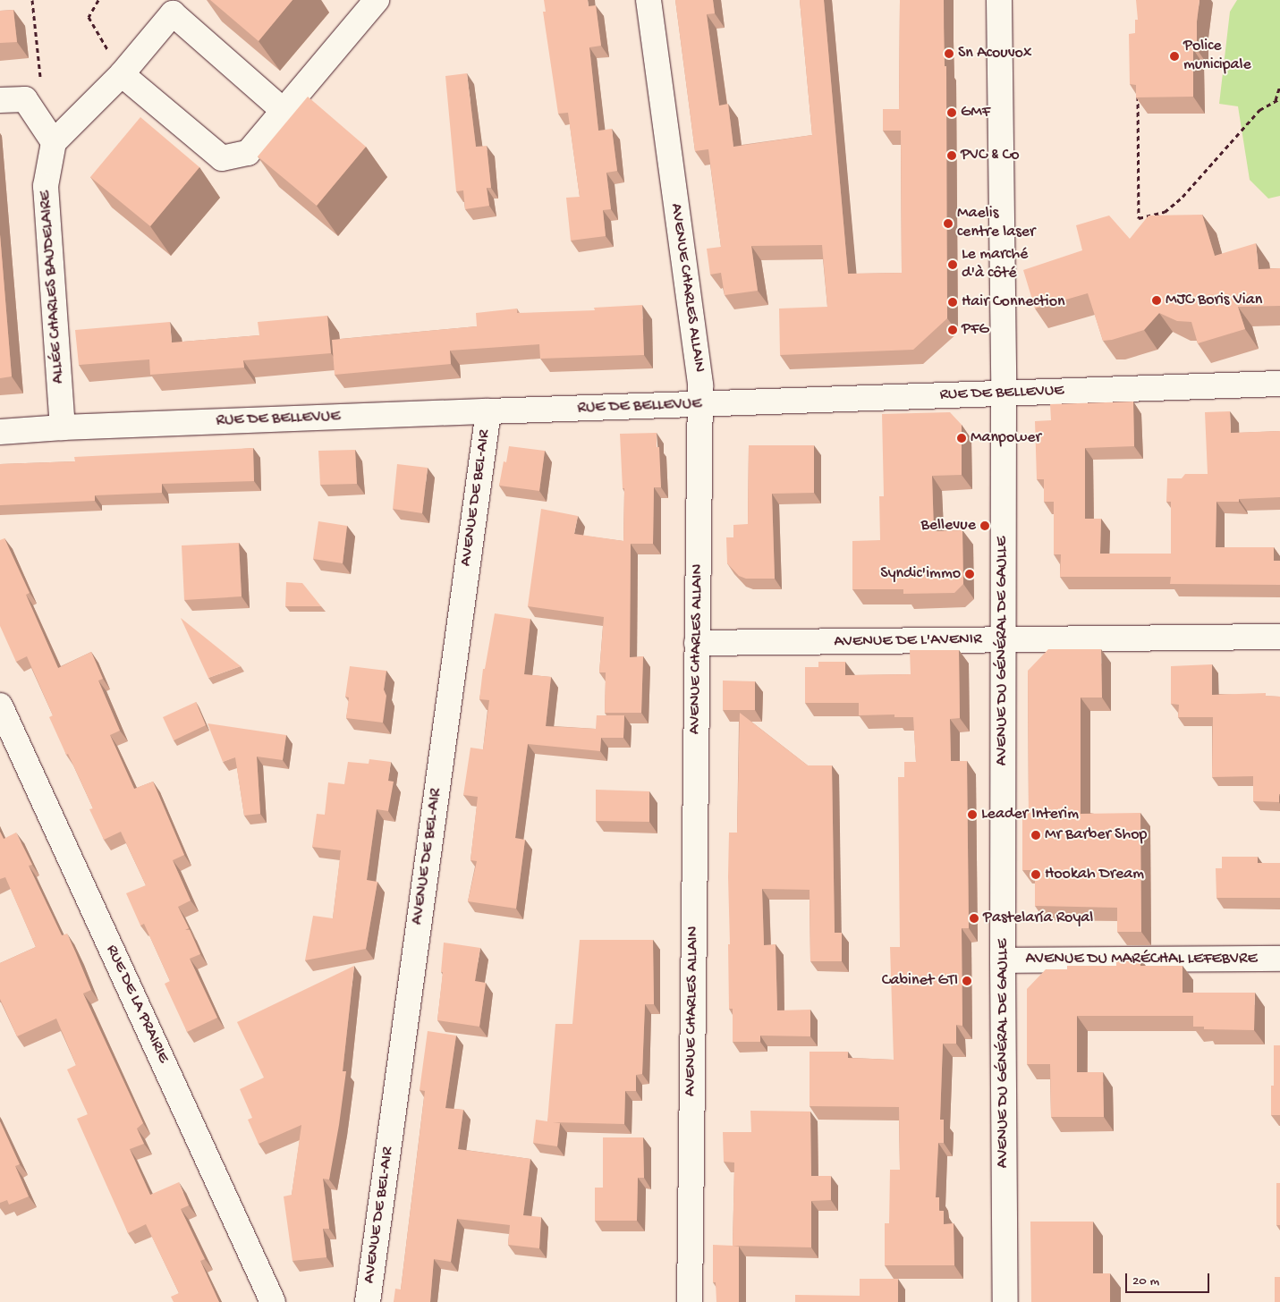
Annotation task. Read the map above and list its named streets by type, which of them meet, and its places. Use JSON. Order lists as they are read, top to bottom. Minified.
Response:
{"streets":{"street":["ALLÉE CHARLES BAUDELAIRE","AVENUE CHARLES ALLAIN","RUE DE BELLEVUE","AVENUE DE BEL-AIR","AVENUE DE L'AVENIR","AVENUE DU GÉNÉRAL DE GAULLE","AVENUE DU MARÉCHAL LEFEBVRE","RUE DE LA PRAIRIE"]},"crossings":[["ALLÉE CHARLES BAUDELAIRE","RUE DE BELLEVUE"],["AVENUE CHARLES ALLAIN","RUE DE BELLEVUE"],["AVENUE CHARLES ALLAIN","AVENUE DE L'AVENIR"],["RUE DE BELLEVUE","AVENUE DE BEL-AIR"],["RUE DE BELLEVUE","AVENUE DU GÉNÉRAL DE GAULLE"],["AVENUE DE L'AVENIR","AVENUE DU GÉNÉRAL DE GAULLE"],["AVENUE DU GÉNÉRAL DE GAULLE","AVENUE DU MARÉCHAL LEFEBVRE"]],"places":["Sn Acouvox","Police municipale","GMF","PVC & Co","Maelis centre laser","Le marché d'à côté","MJC Boris Vian","Hair Connection","PFG","Manpower","Bellevue","Syndic'immo","Leader Interim","Mr Barber Shop","Hookah Dream","Pastelaría Royal","Cabinet GTI"],"scale_bar":"20 m"}
